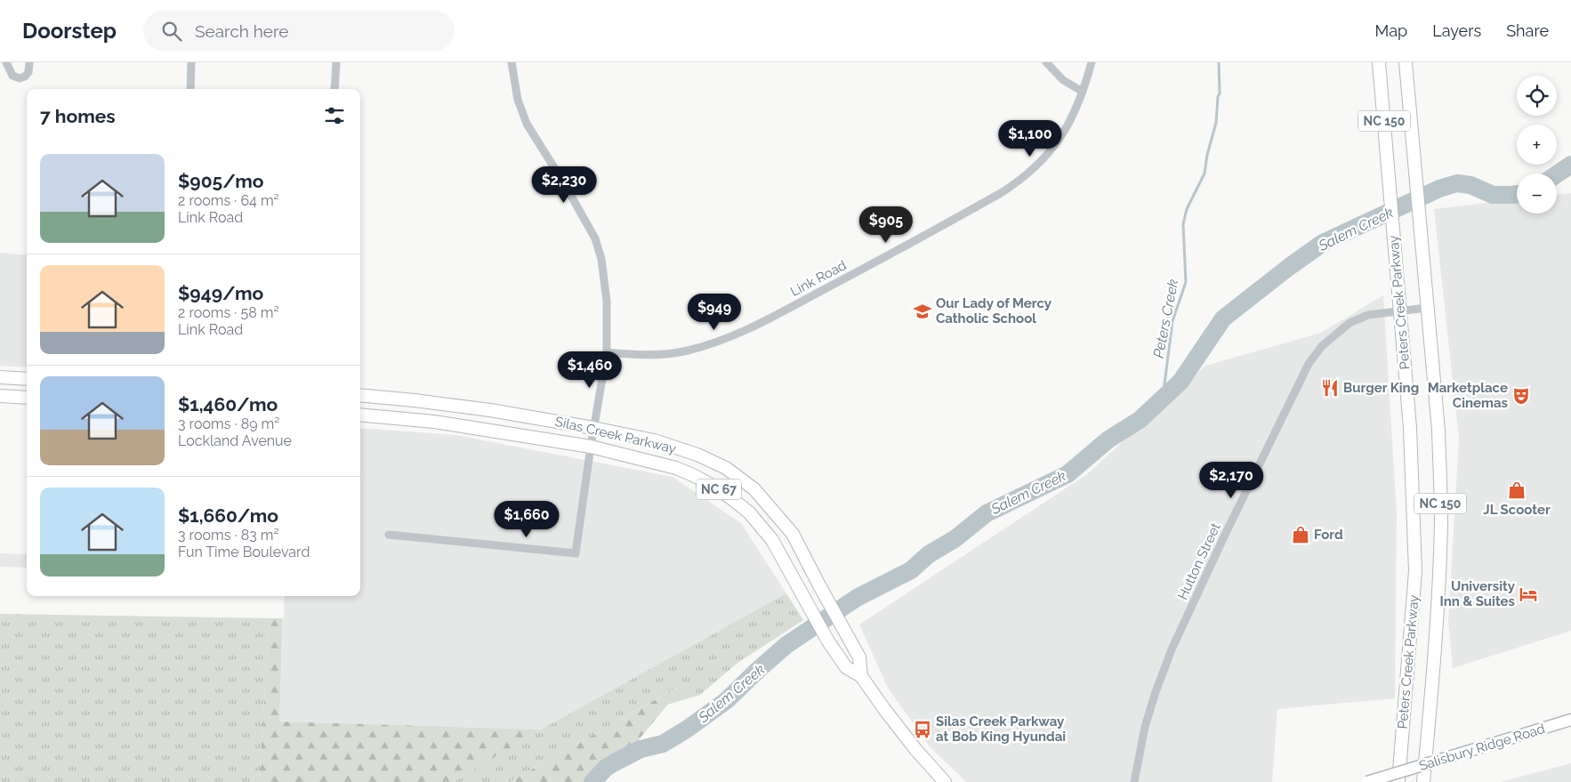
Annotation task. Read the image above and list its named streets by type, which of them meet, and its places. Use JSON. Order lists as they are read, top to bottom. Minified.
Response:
{"streets":{"main road":["NC 150","Peters Creek Parkway","Silas Creek Parkway","NC 67"],"street":["Link Road","Hutton Street","Salisbury Ridge Road"]},"crossings":[["Peters Creek Parkway","Hutton Street"]],"water":["Salem Creek","Peters Creek"],"places":{"school or university":["Our Lady of Mercy Catholic School"],"restaurant":["Burger King"],"theatre":["Marketplace Cinemas"],"shop":["JL Scooter","Ford"],"hotel":["University Inn & Suites"],"bus stop":["Silas Creek Parkway at Bob King Hyundai"]},"page":{"header":"Doorstep","search":"Search here","nav":["Map","Layers","Share"],"map_buttons":["+","−"],"heading":"7 homes","price":["$1,100","$2,230","$905","$949","$1,460","$2,170","$1,660"],"list":[{"name":"$905/mo","note":"2 rooms · 64 m² · Link Road"},{"name":"$949/mo","note":"2 rooms · 58 m² · Link Road"},{"name":"$1,460/mo","note":"3 rooms · 89 m² · Lockland Avenue"},{"name":"$1,660/mo","note":"3 rooms · 83 m² · Fun Time Boulevard"}]}}
